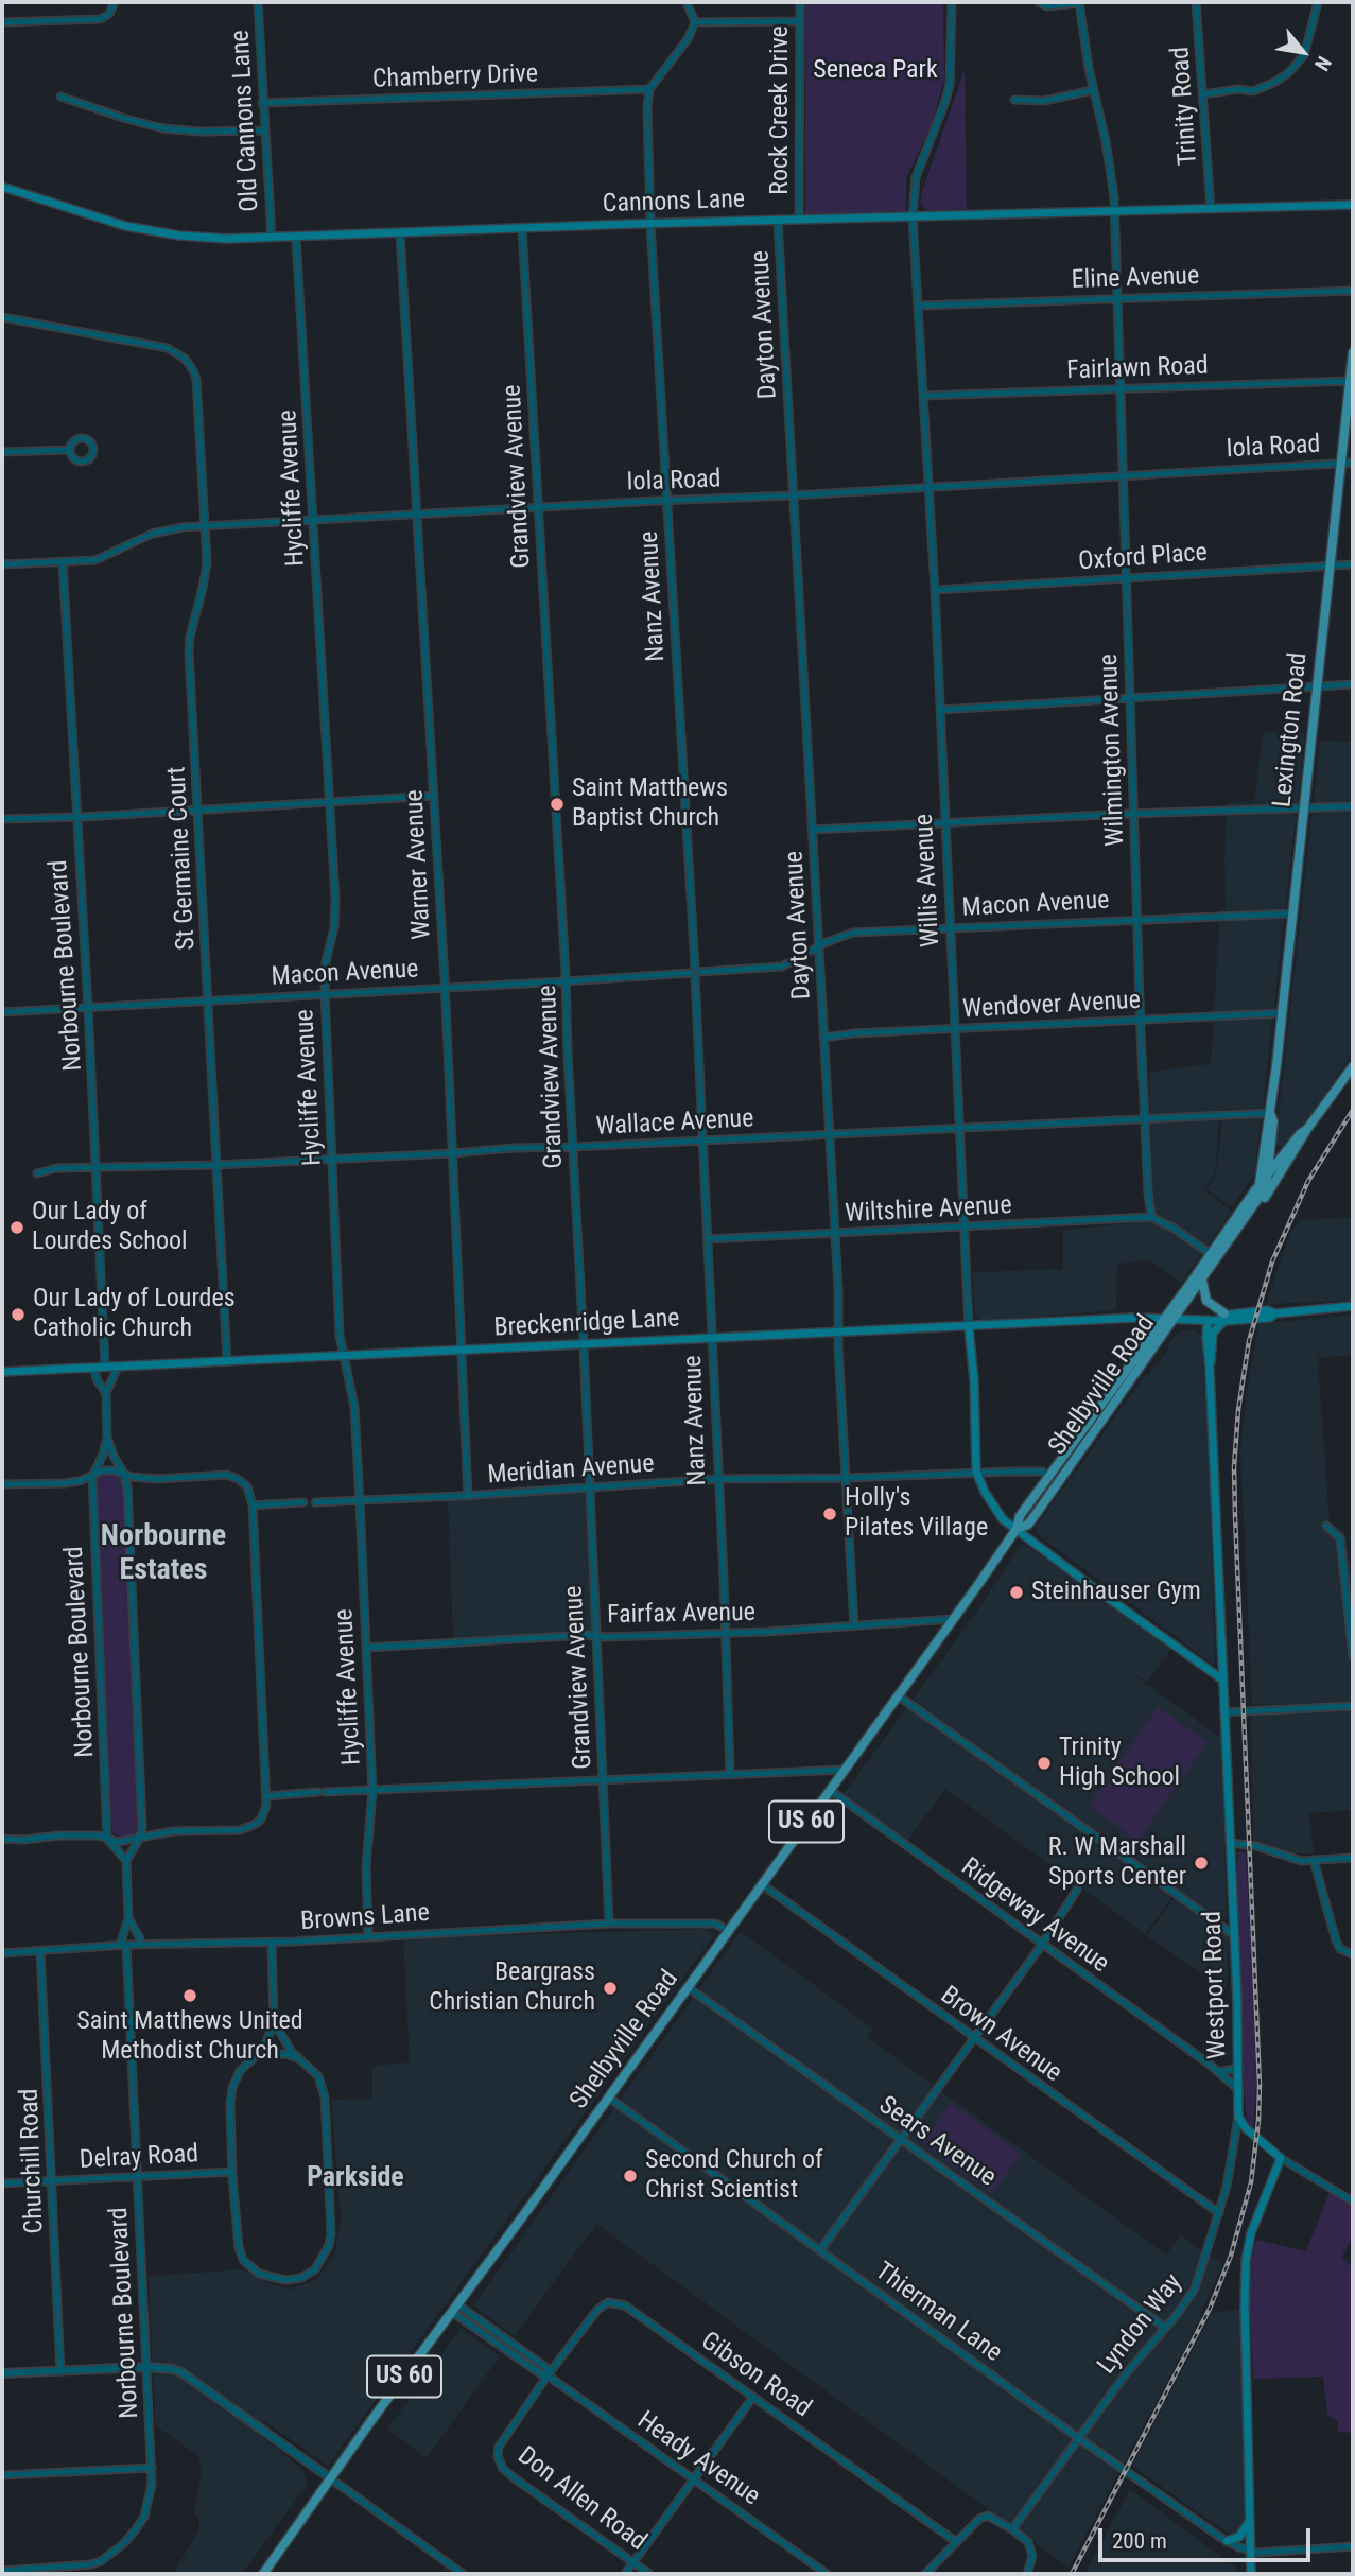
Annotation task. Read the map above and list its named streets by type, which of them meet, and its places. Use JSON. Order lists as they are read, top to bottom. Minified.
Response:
{"streets":{"main road":["Cannons Lane","Lexington Road","Willis Avenue","Breckenridge Lane","Shelbyville Road","US 60","Westport Road"],"street":["Chamberry Drive","Trinity Road","Rock Creek Drive","Old Cannons Lane","Eline Avenue","Dayton Avenue","Fairlawn Road","Iola Road","Grandview Avenue","Hycliffe Avenue","Oxford Place","Nanz Avenue","Wilmington Avenue","St Germaine Court","Warner Avenue","Macon Avenue","Norbourne Boulevard","Wendover Avenue","Wallace Avenue","Wiltshire Avenue","Meridian Avenue","Fairfax Avenue","Ridgeway Avenue","Browns Lane","Brown Avenue","Sears Avenue","Delray Road","Churchill Road","Thierman Lane","Lyndon Way","Gibson Road","Heady Avenue","Don Allen Road"]},"crossings":[["Chamberry Drive","Old Cannons Lane"],["Chamberry Drive","Nanz Avenue"],["Trinity Road","Cannons Lane"],["Rock Creek Drive","Cannons Lane"],["Old Cannons Lane","Cannons Lane"],["Cannons Lane","Dayton Avenue"],["Cannons Lane","Grandview Avenue"],["Cannons Lane","Hycliffe Avenue"],["Cannons Lane","Nanz Avenue"],["Cannons Lane","Wilmington Avenue"],["Cannons Lane","Warner Avenue"],["Cannons Lane","Willis Avenue"],["Eline Avenue","Wilmington Avenue"],["Eline Avenue","Willis Avenue"],["Dayton Avenue","Iola Road"],["Dayton Avenue","Macon Avenue"],["Dayton Avenue","Wendover Avenue"],["Dayton Avenue","Wallace Avenue"],["Dayton Avenue","Wiltshire Avenue"],["Dayton Avenue","Breckenridge Lane"],["Dayton Avenue","Meridian Avenue"],["Dayton Avenue","Fairfax Avenue"],["Fairlawn Road","Lexington Road"],["Fairlawn Road","Wilmington Avenue"],["Fairlawn Road","Willis Avenue"],["Iola Road","Grandview Avenue"],["Iola Road","Hycliffe Avenue"],["Iola Road","Nanz Avenue"],["Iola Road","Lexington Road"],["Iola Road","Wilmington Avenue"],["Iola Road","St Germaine Court"],["Iola Road","Warner Avenue"],["Iola Road","Willis Avenue"],["Iola Road","Norbourne Boulevard"],["Grandview Avenue","Macon Avenue"],["Grandview Avenue","Wallace Avenue"],["Grandview Avenue","Breckenridge Lane"],["Grandview Avenue","Meridian Avenue"],["Grandview Avenue","Fairfax Avenue"],["Grandview Avenue","Browns Lane"],["Hycliffe Avenue","Macon Avenue"],["Hycliffe Avenue","Wallace Avenue"],["Hycliffe Avenue","Breckenridge Lane"],["Hycliffe Avenue","Meridian Avenue"],["Hycliffe Avenue","Fairfax Avenue"],["Hycliffe Avenue","Browns Lane"],["Oxford Place","Lexington Road"],["Oxford Place","Wilmington Avenue"],["Oxford Place","Willis Avenue"],["Nanz Avenue","Macon Avenue"],["Nanz Avenue","Wallace Avenue"],["Nanz Avenue","Wiltshire Avenue"],["Nanz Avenue","Breckenridge Lane"],["Nanz Avenue","Meridian Avenue"],["Nanz Avenue","Fairfax Avenue"],["Lexington Road","Macon Avenue"],["Lexington Road","Wendover Avenue"],["Lexington Road","Wallace Avenue"],["Lexington Road","Shelbyville Road"],["Wilmington Avenue","Macon Avenue"],["Wilmington Avenue","Wendover Avenue"],["Wilmington Avenue","Wallace Avenue"],["Wilmington Avenue","Wiltshire Avenue"],["St Germaine Court","Macon Avenue"],["St Germaine Court","Wallace Avenue"],["St Germaine Court","Breckenridge Lane"],["Warner Avenue","Macon Avenue"],["Warner Avenue","Wallace Avenue"],["Warner Avenue","Breckenridge Lane"],["Warner Avenue","Meridian Avenue"],["Willis Avenue","Macon Avenue"],["Willis Avenue","Wendover Avenue"],["Willis Avenue","Wallace Avenue"],["Willis Avenue","Wiltshire Avenue"],["Willis Avenue","Breckenridge Lane"],["Willis Avenue","Shelbyville Road"],["Willis Avenue","Meridian Avenue"],["Willis Avenue","Westport Road"],["Macon Avenue","Norbourne Boulevard"],["Norbourne Boulevard","Wallace Avenue"],["Norbourne Boulevard","Breckenridge Lane"],["Norbourne Boulevard","Browns Lane"],["Norbourne Boulevard","Delray Road"],["Breckenridge Lane","Shelbyville Road"],["Breckenridge Lane","Westport Road"],["Shelbyville Road","Meridian Avenue"],["Shelbyville Road","Fairfax Avenue"],["Shelbyville Road","Ridgeway Avenue"],["Shelbyville Road","Browns Lane"],["Shelbyville Road","Brown Avenue"],["Shelbyville Road","Sears Avenue"],["Shelbyville Road","Thierman Lane"],["Shelbyville Road","Heady Avenue"],["Ridgeway Avenue","Westport Road"],["Browns Lane","Churchill Road"],["Westport Road","Lyndon Way"],["Brown Avenue","Lyndon Way"],["Sears Avenue","Lyndon Way"],["Delray Road","Churchill Road"],["Thierman Lane","Lyndon Way"],["Gibson Road","Heady Avenue"],["Gibson Road","Don Allen Road"],["Heady Avenue","Don Allen Road"]],"districts":["Norbourne Estates","Parkside"],"parks":["Seneca Park"],"places":["Saint Matthews Baptist Church","Our Lady of Lourdes School","Our Lady of Lourdes Catholic Church","Holly's Pilates Village","Steinhauser Gym","Trinity High School","R. W Marshall Sports Center","Beargrass Christian Church","Saint Matthews United Methodist Church","Second Church of Christ Scientist"],"scale_bar":"200 m","north":"bottom right"}
